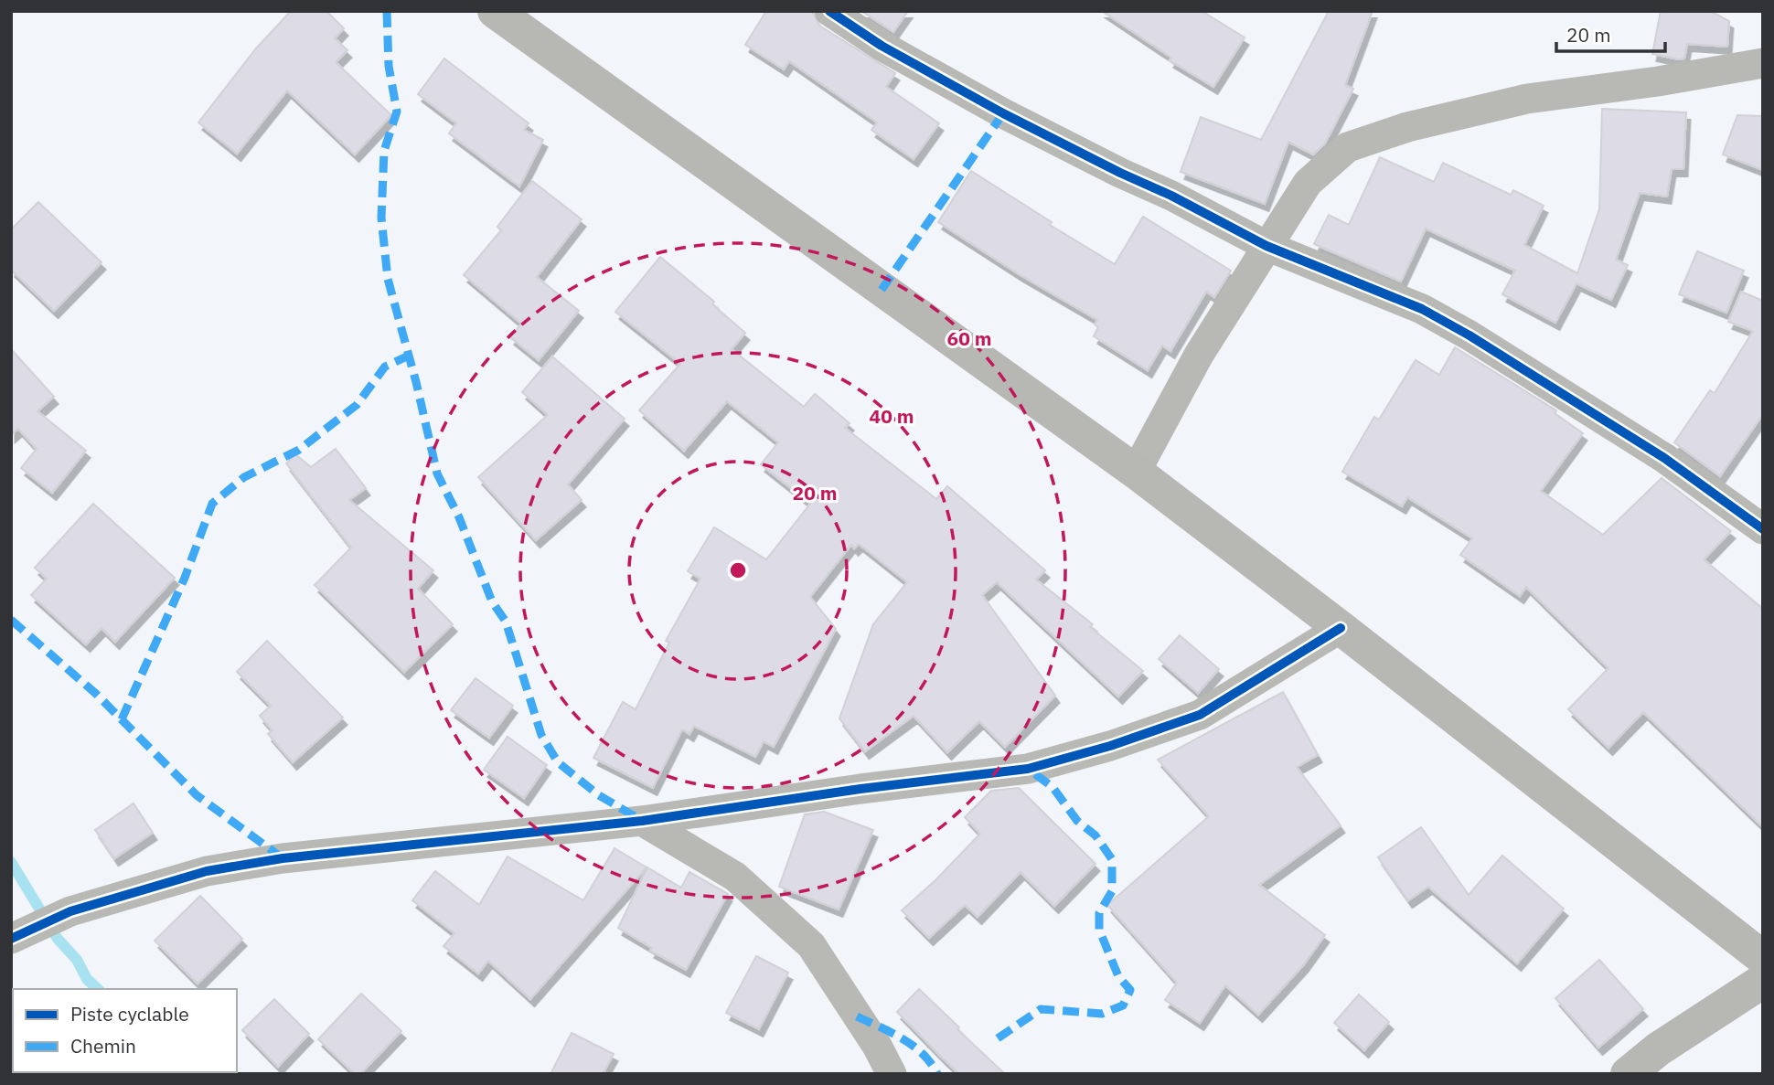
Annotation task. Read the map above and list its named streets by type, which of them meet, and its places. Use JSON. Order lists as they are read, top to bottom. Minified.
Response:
{"legend":["Piste cyclable","Chemin"],"scale_bar":"20 m","rings":["60 m","40 m","20 m"]}
